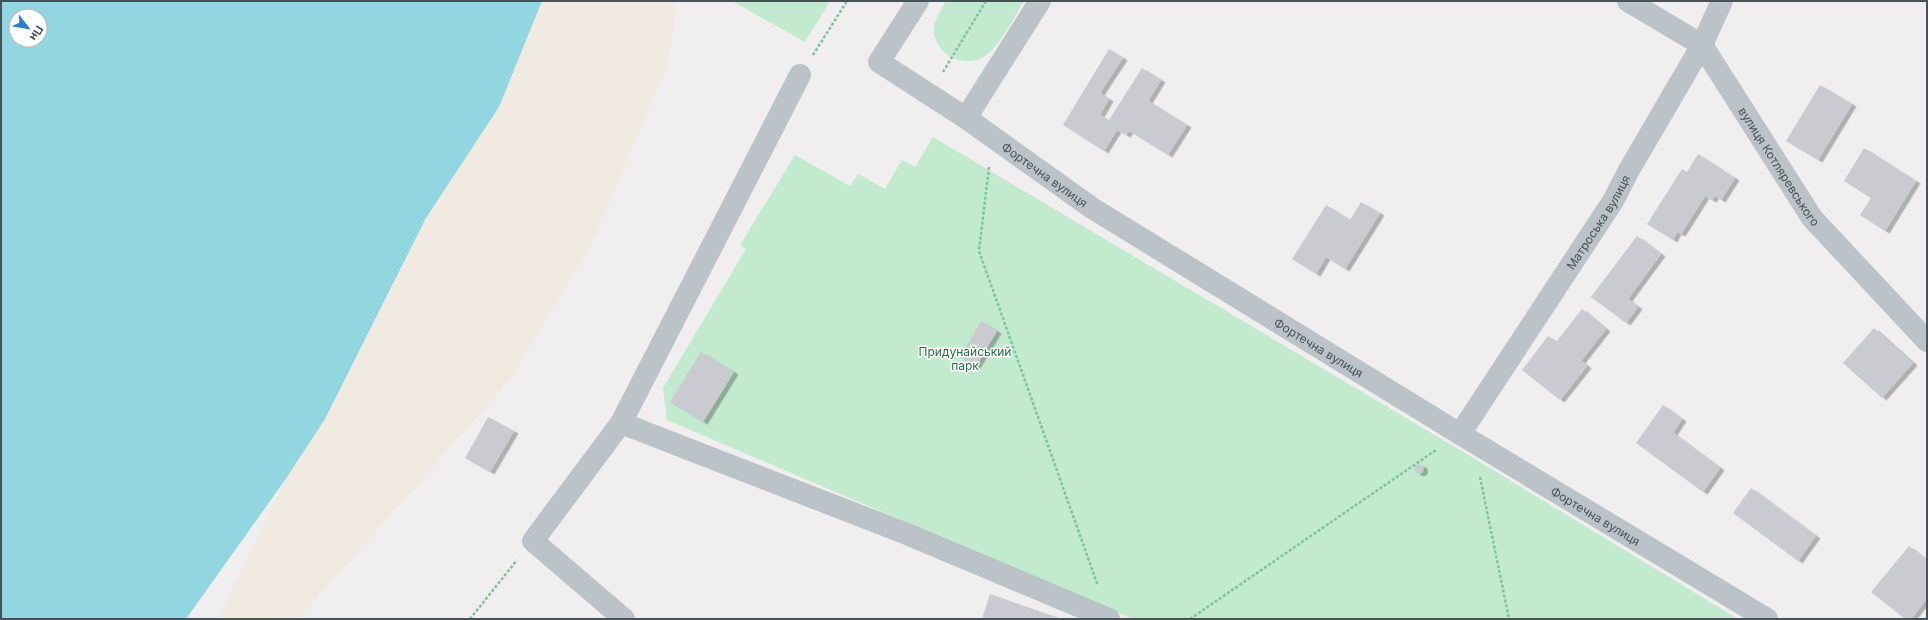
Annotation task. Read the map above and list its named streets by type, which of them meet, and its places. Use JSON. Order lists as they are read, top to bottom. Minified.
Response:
{"streets":{"street":["вулиця Котляревського","Фортечна вулиця","Матроська вулиця"]},"crossings":[["вулиця Котляревського","Матроська вулиця"],["Фортечна вулиця","Матроська вулиця"]],"parks":["Придунайський парк"],"north":"bottom right"}
